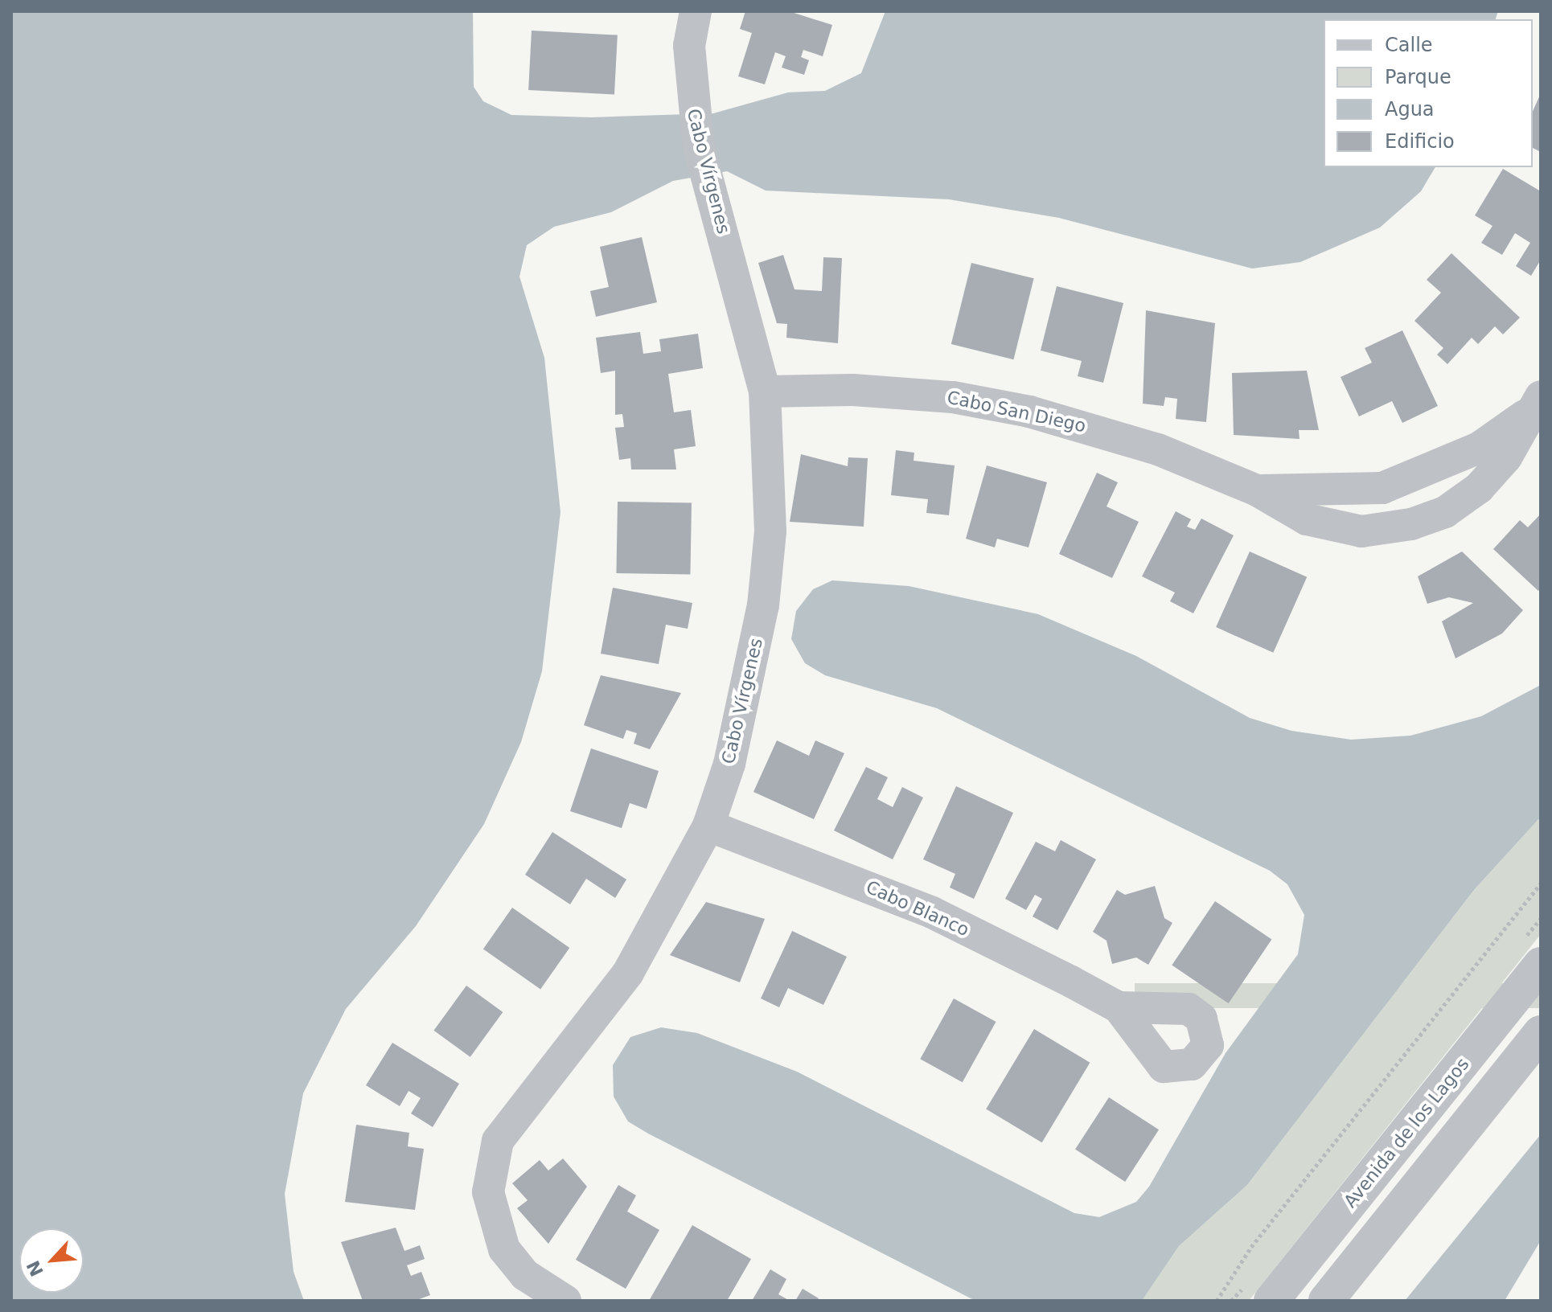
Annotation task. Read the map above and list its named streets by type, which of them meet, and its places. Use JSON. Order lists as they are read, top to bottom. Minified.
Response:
{"streets":{"street":["Cabo Vírgenes","Cabo San Diego","Cabo Blanco","Avenida de los Lagos"]},"crossings":[["Cabo Vírgenes","Cabo San Diego"],["Cabo Vírgenes","Cabo Blanco"]],"legend":["Calle","Parque","Agua","Edificio"],"north":"bottom left"}
